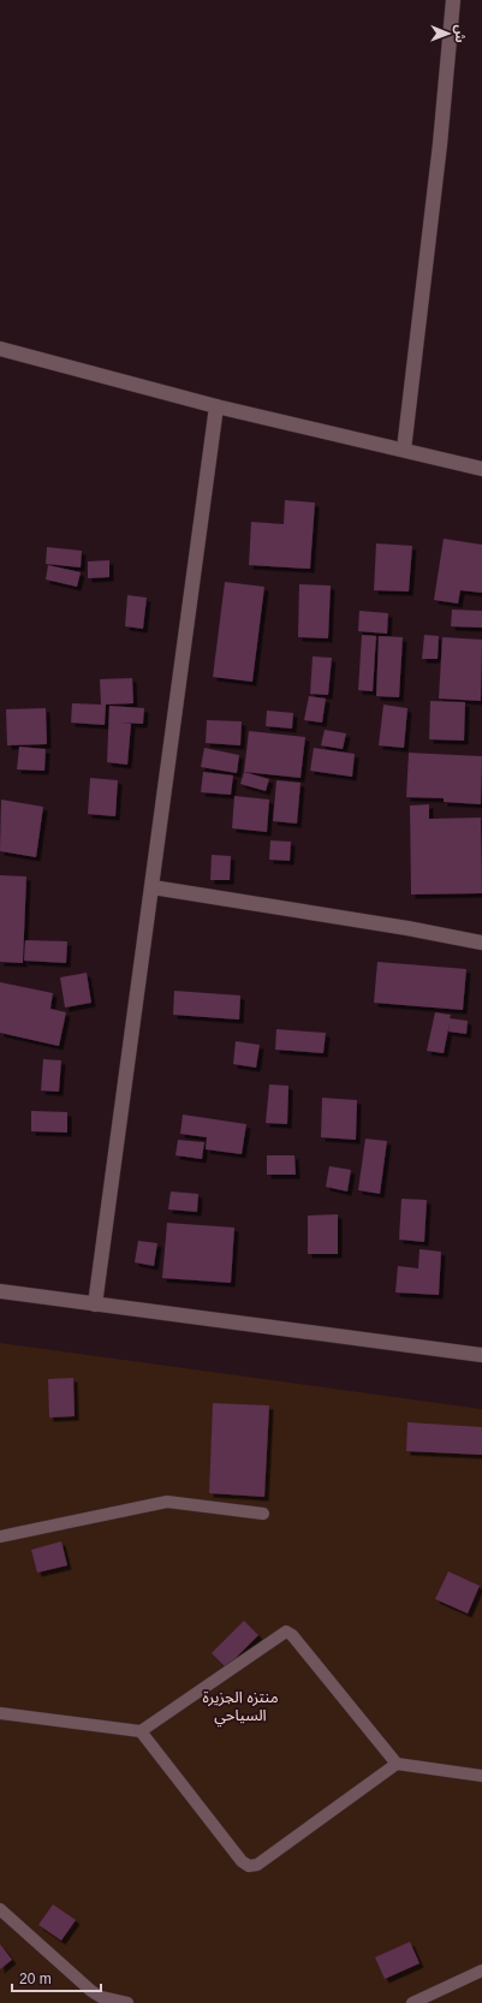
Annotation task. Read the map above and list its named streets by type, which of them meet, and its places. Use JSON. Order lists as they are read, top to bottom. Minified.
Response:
{"parks":["منتزه الجزيرة السياحي"],"scale_bar":"20 m","north":"right"}
